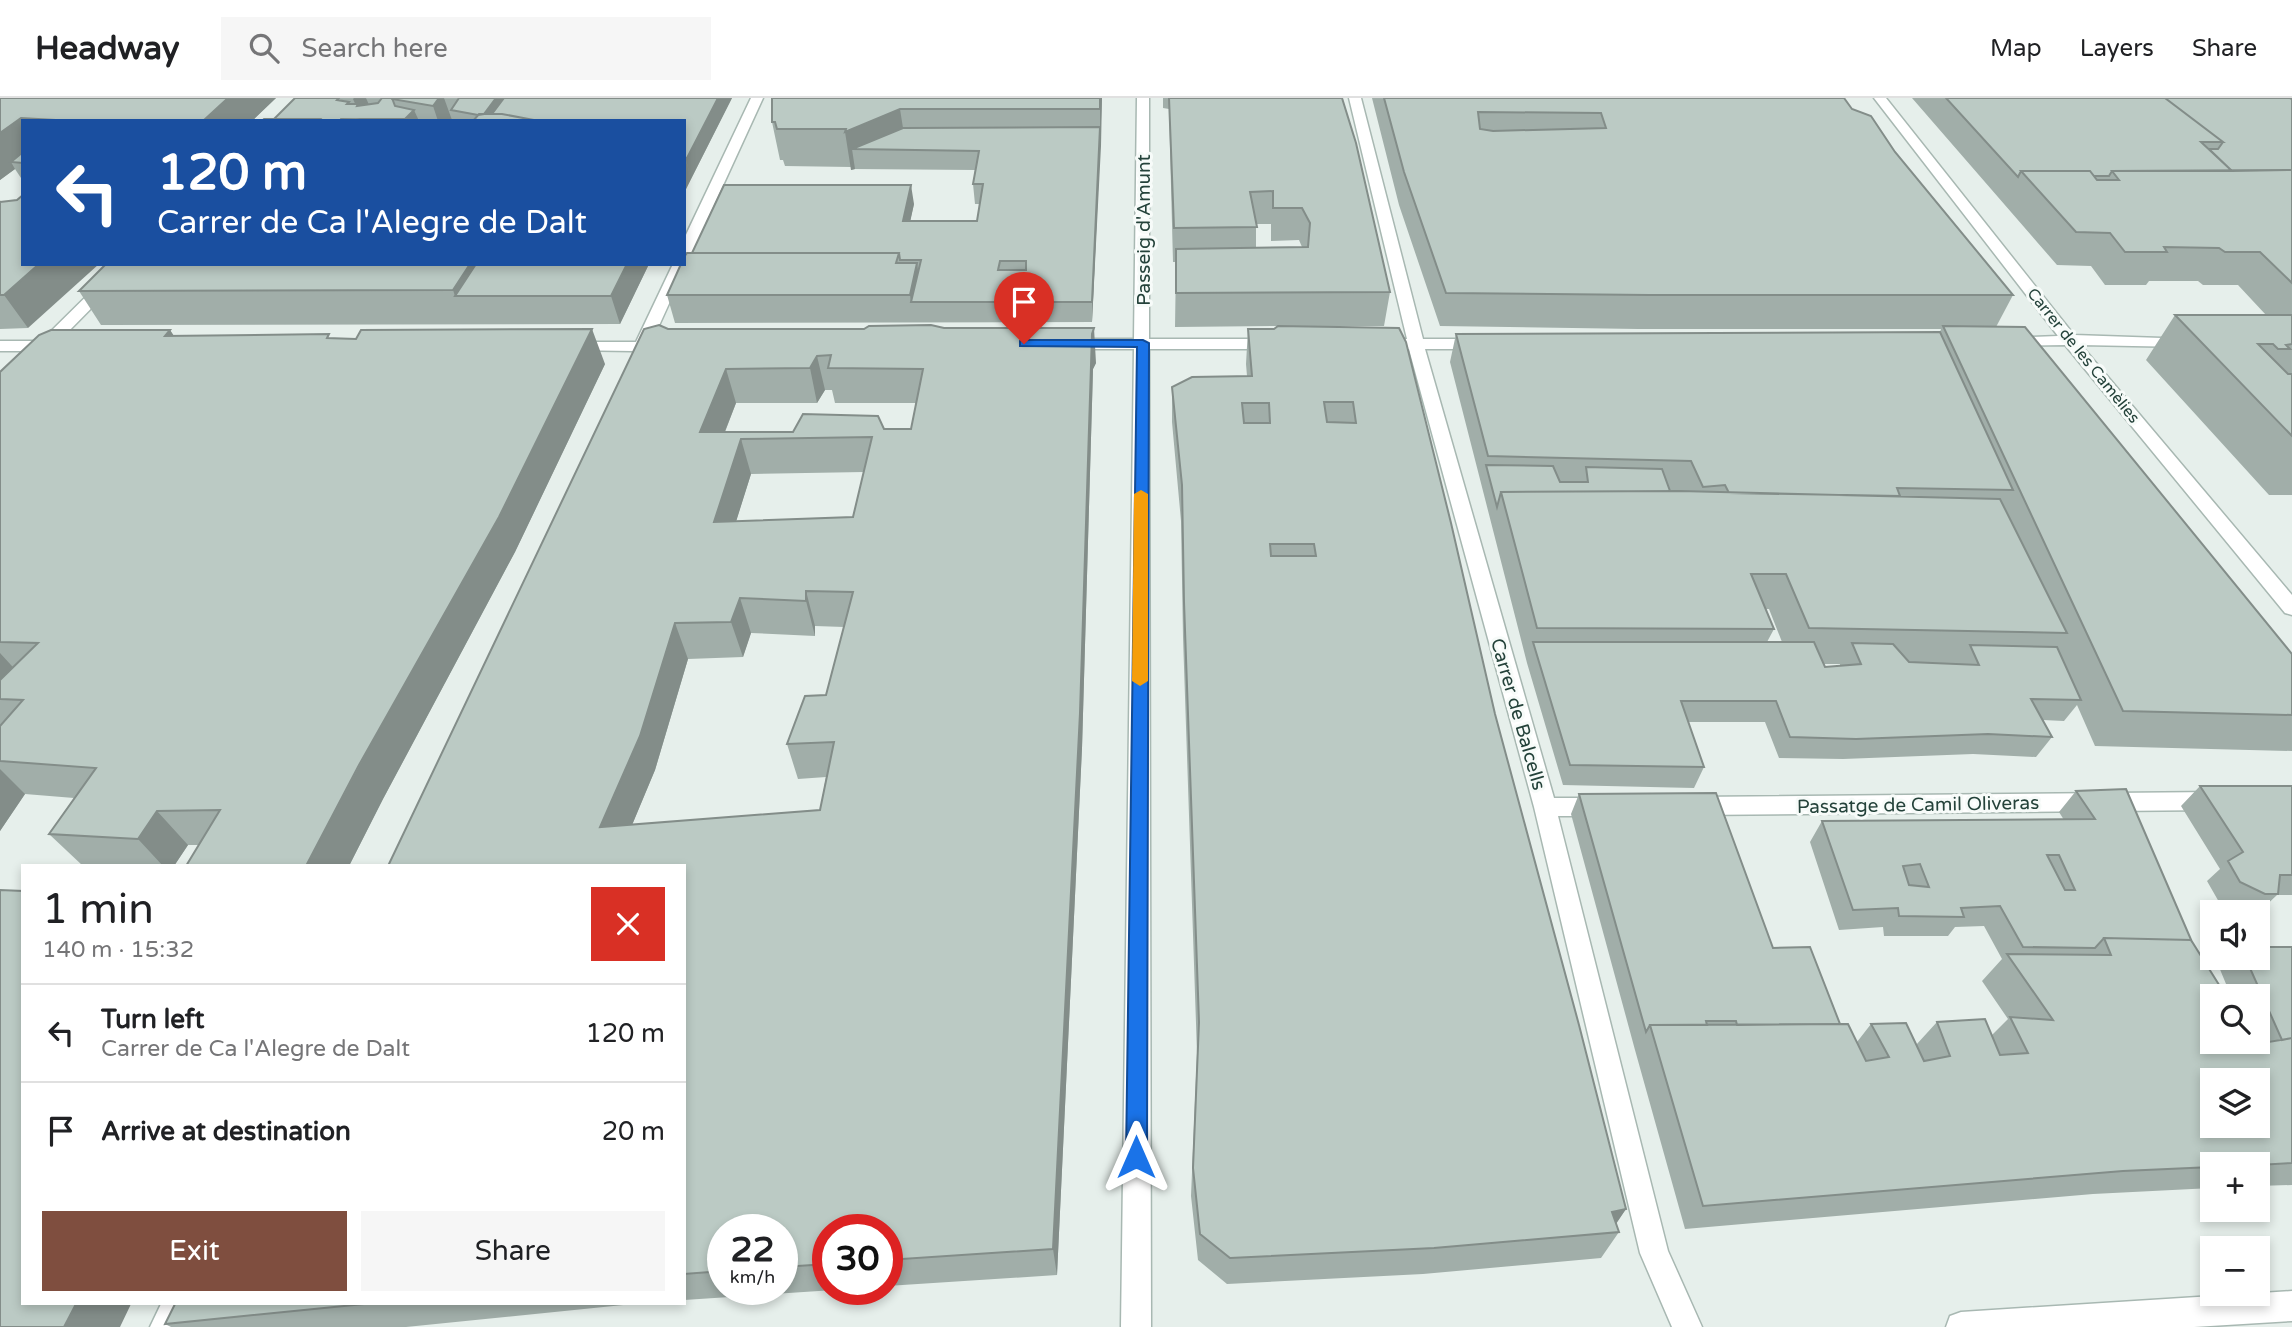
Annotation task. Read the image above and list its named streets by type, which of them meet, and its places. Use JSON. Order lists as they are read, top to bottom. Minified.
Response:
{"streets":{"street":["Passeig d'Amunt","Carrer de les Camèlies","Carrer de Balcells","Passatge de Camil Oliveras"]},"page":{"header":"Headway","search":"Search here","nav":["Map","Layers","Share"],"turn":["120 m","Carrer de Ca l'Alegre de Dalt"],"heading":["1 min","140 m · 15:32"],"map_buttons":["+","−"],"list":[{"name":"Turn left","note":"Carrer de Ca l'Alegre de Dalt","value":"120 m"},{"name":"Arrive at destination","value":"20 m"}],"buttons":["Exit","Share"],"speed":"22 km/h","limit":"30"}}
